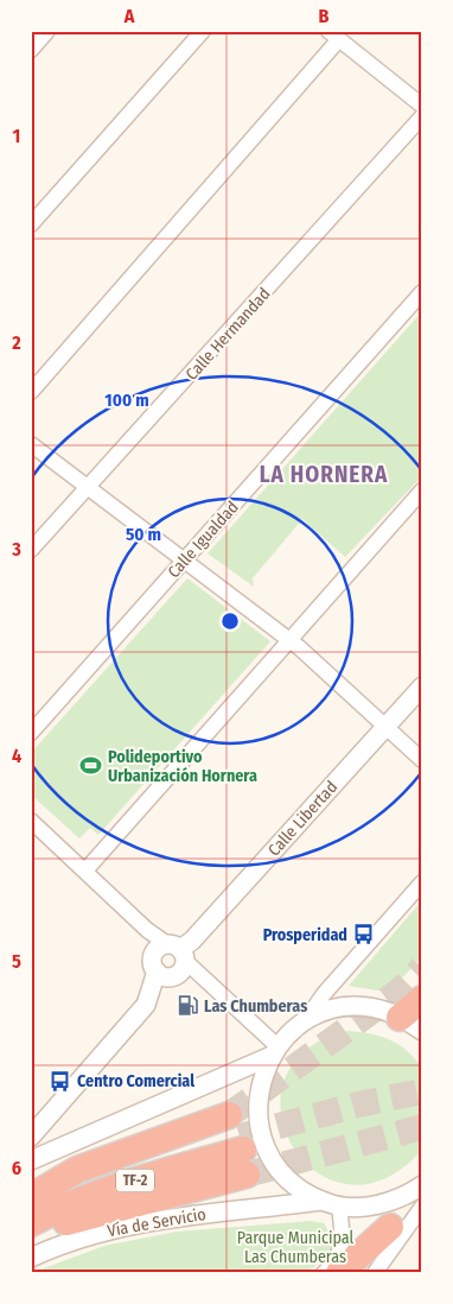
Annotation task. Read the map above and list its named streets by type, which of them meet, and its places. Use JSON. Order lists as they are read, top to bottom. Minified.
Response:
{"streets":{"highway":["TF-2"],"street":["Calle Hermandad","Calle Igualdad","Calle Libertad","Vía de Servicio"]},"districts":["LA HORNERA"],"parks":["Parque Municipal Las Chumberas"],"places":{"sports":["Polideportivo Urbanización Hornera"],"bus stop":["Prosperidad","Centro Comercial"],"fuel station":["Las Chumberas"]},"grid":{"columns":["A","B"],"rows":["1","2","3","4","5","6"]},"rings":["100 m","50 m"]}
